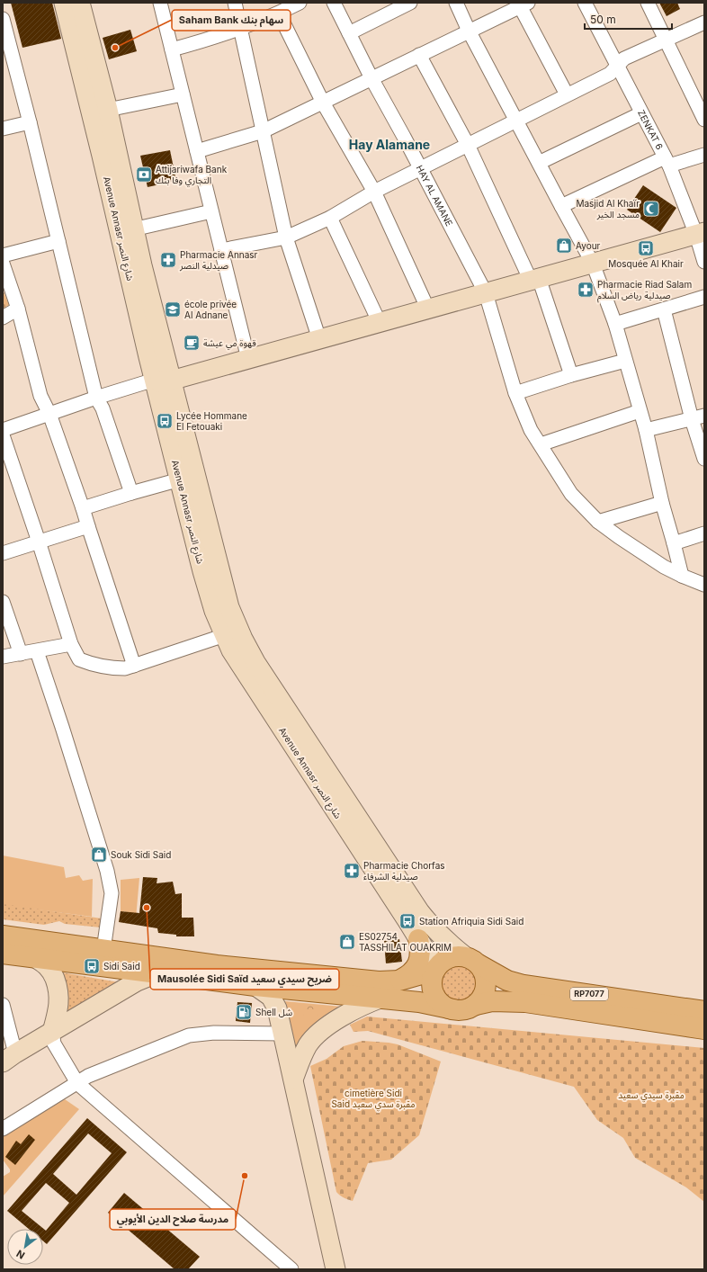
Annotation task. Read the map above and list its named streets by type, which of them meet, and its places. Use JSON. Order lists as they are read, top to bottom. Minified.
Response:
{"streets":{"main road":["Avenue Annasr شارع النصر","RP7077"],"street":["ZENKAT 6","HAY AL AMANE"]},"crossings":[["Avenue Annasr شارع النصر","RP7077"]],"districts":["Hay Alamane"],"parks":["cimetière Sidi Said مقبرة سدي سعيد","مقبرة سيدي سعيد"],"places":{"other":["Saham Bank سهام بنك","Mausolée Sidi Saïd ضريح سيدي سعيد","مدرسة صلاح الدين الأيوبي"],"bank":["Attijariwafa Bank التجاري وفا بنك"],"mosque":["Masjid Al Khaïr مسجد الخير"],"shop":["Ayour","Souk Sidi Said","ES02754 TASSHILAT OUAKRIM"],"bus stop":["Mosquée Al Khair","Lycée Hommane El Fetouaki","Station Afriquia Sidi Said","Sidi Said"],"pharmacy":["Pharmacie Annasr صيدلية النصر","Pharmacie Riad Salam صيدلية رياض السلام","Pharmacie Chorfas صيدلية الشرفاء"],"school or university":["école privée Al Adnane"],"cafe":["قهوة مي عيشة"],"fuel station":["Shell شل"]},"scale_bar":"50 m","north":"bottom left"}
